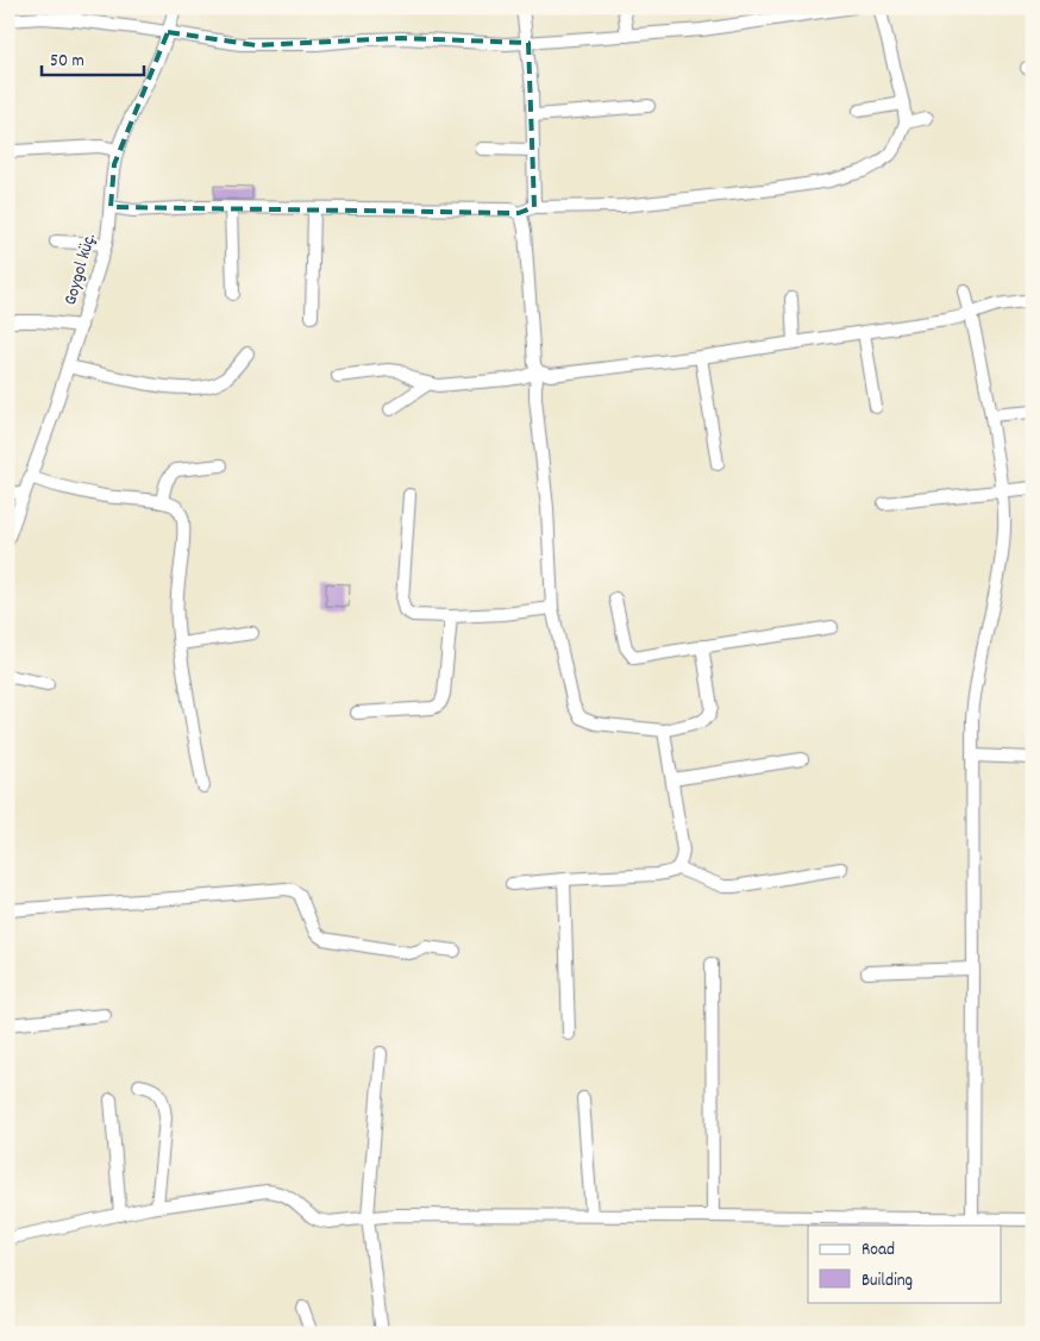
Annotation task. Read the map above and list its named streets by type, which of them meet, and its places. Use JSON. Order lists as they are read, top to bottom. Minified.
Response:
{"streets":{"street":["Goygol küç."]},"legend":["Road","Building"],"scale_bar":"50 m"}
